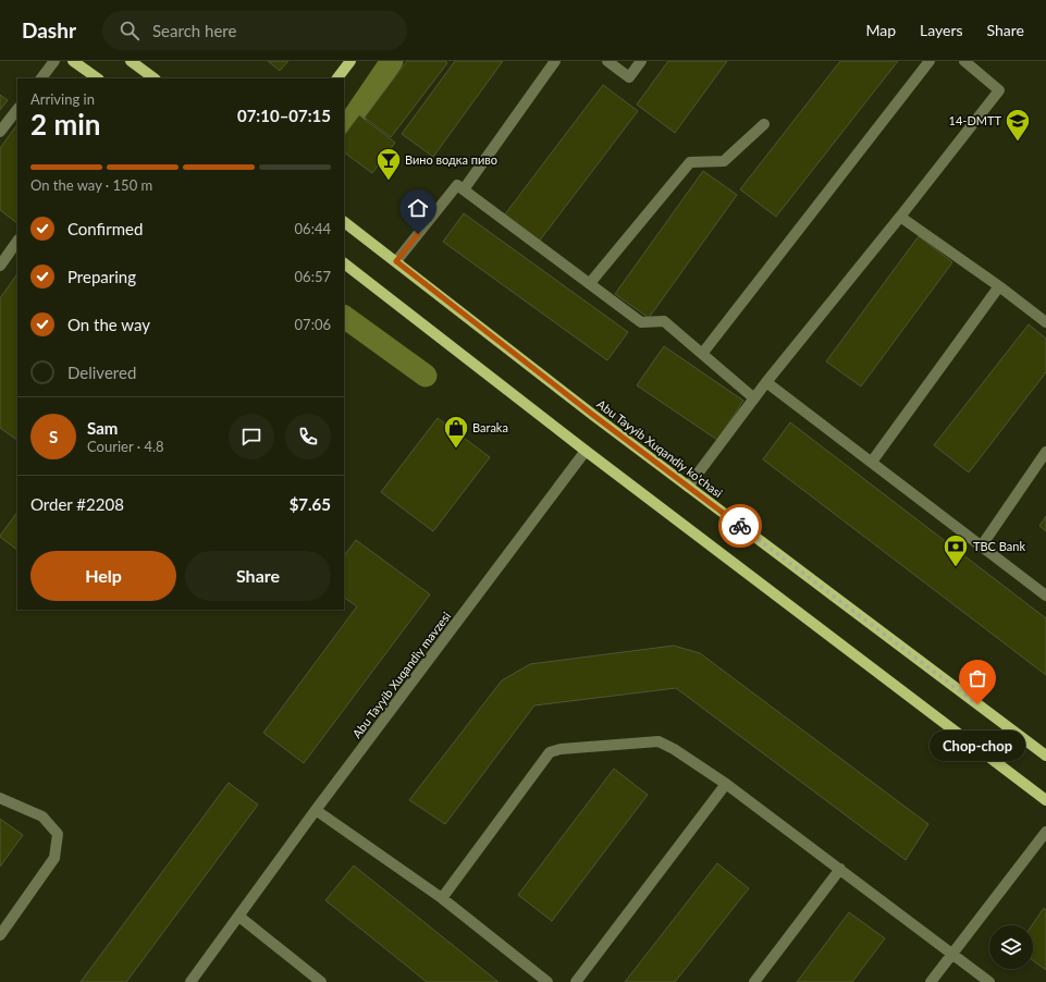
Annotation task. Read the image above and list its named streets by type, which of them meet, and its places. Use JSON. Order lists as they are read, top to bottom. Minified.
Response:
{"streets":{"main road":["Abu Tayyib Xuqandiy ko'chasi"],"street":["Abu Tayyib Xuqandiy mavzesi"]},"places":{"school or university":["14-DMTT"],"bar":["Вино водка пиво"],"shop":["Baraka"],"bank":["TBC Bank"],"other":["Chop-chop"]},"page":{"header":"Dashr","search":"Search here","nav":["Map","Layers","Share"],"heading":["2 min","Arriving in","07:10–07:15"],"panel":["Sam","Courier · 4.8","Order #2208","$7.65"],"bar":"On the way · 150 m","list":[["Confirmed","06:44"],["Preparing","06:57"],["On the way","07:06"],"Delivered"],"round":"S","buttons":["Help","Share"],"bubble":"Chop-chop"}}
